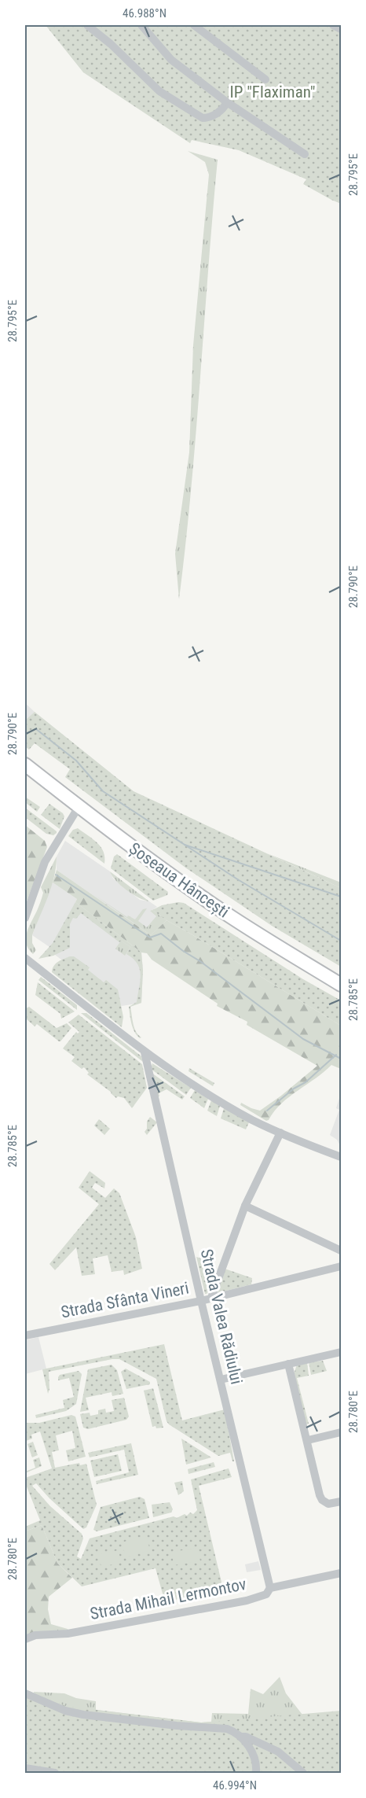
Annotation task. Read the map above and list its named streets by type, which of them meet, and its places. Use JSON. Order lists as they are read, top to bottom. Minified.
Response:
{"streets":{"highway":["Șoseaua Hâncești"],"street":["Strada Sfânta Vineri","Strada Valea Rădiului","Strada Mihail Lermontov"]},"crossings":[["Strada Sfânta Vineri","Strada Valea Rădiului"],["Strada Valea Rădiului","Strada Mihail Lermontov"]],"parks":["IP \"Flaximan\""],"coordinates":["46.988°N","28.795°E","28.790°E","28.785°E","28.780°E","46.994°N"]}
